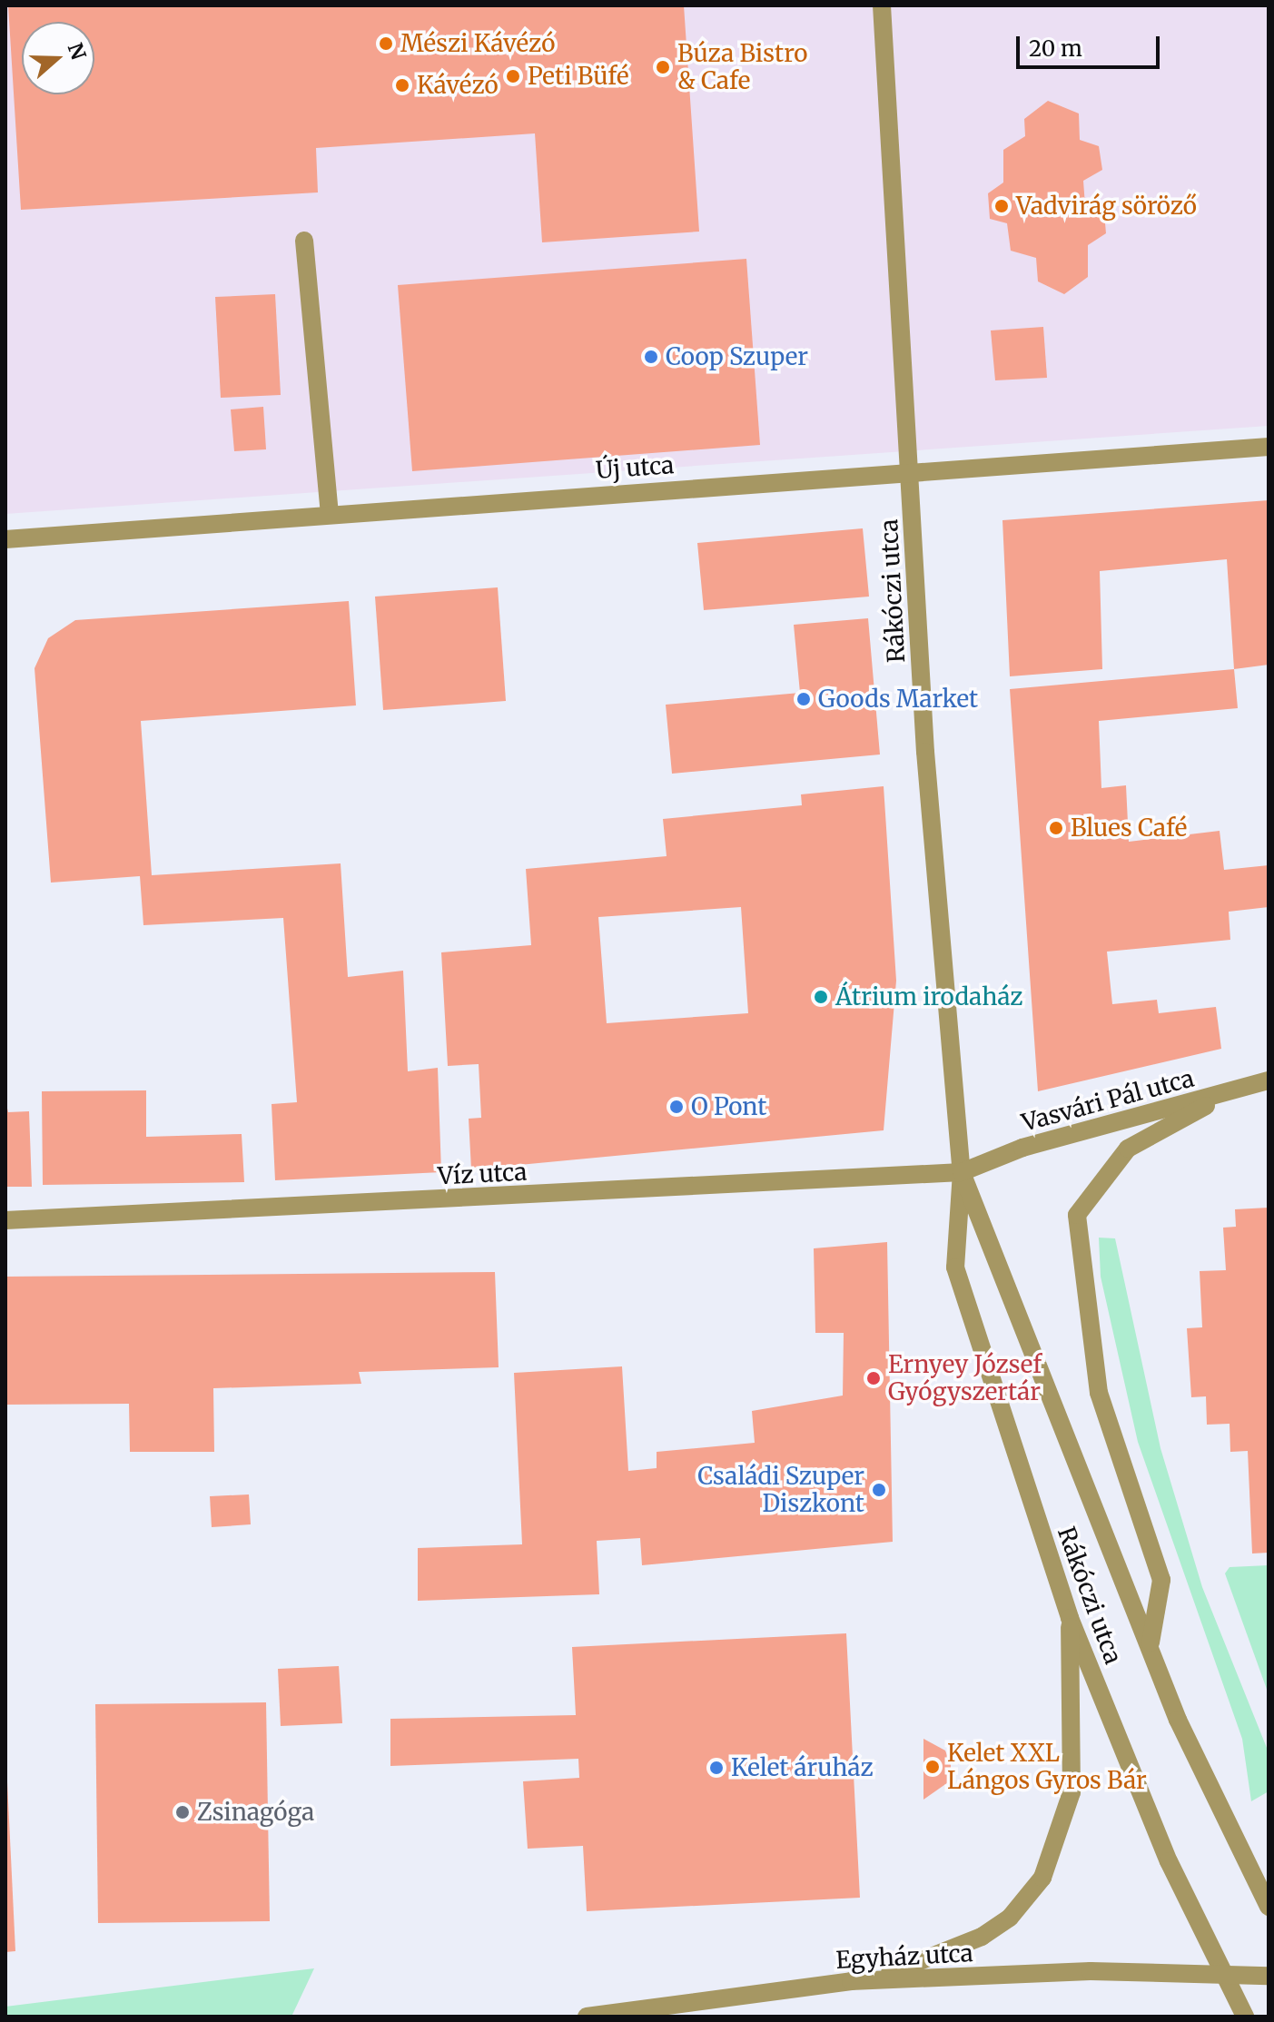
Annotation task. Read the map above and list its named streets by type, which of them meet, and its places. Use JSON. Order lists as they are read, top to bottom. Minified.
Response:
{"streets":{"street":["Új utca","Rákóczi utca","Vasvári Pál utca","Víz utca","Egyház utca"]},"crossings":[["Új utca","Rákóczi utca"],["Rákóczi utca","Vasvári Pál utca"],["Rákóczi utca","Víz utca"],["Rákóczi utca","Egyház utca"],["Vasvári Pál utca","Víz utca"]],"places":["Mészi Kávézó","Búza Bistro & Cafe","Peti Büfé","Kávézó","Vadvirág söröző","Coop Szuper","Goods Market","Blues Café","Átrium irodaház","O Pont","Ernyey József Gyógyszertár","Családi Szuper Diszkont","Kelet XXL Lángos Gyros Bár","Kelet áruház","Zsinagóga"],"scale_bar":"20 m","north":"right"}
